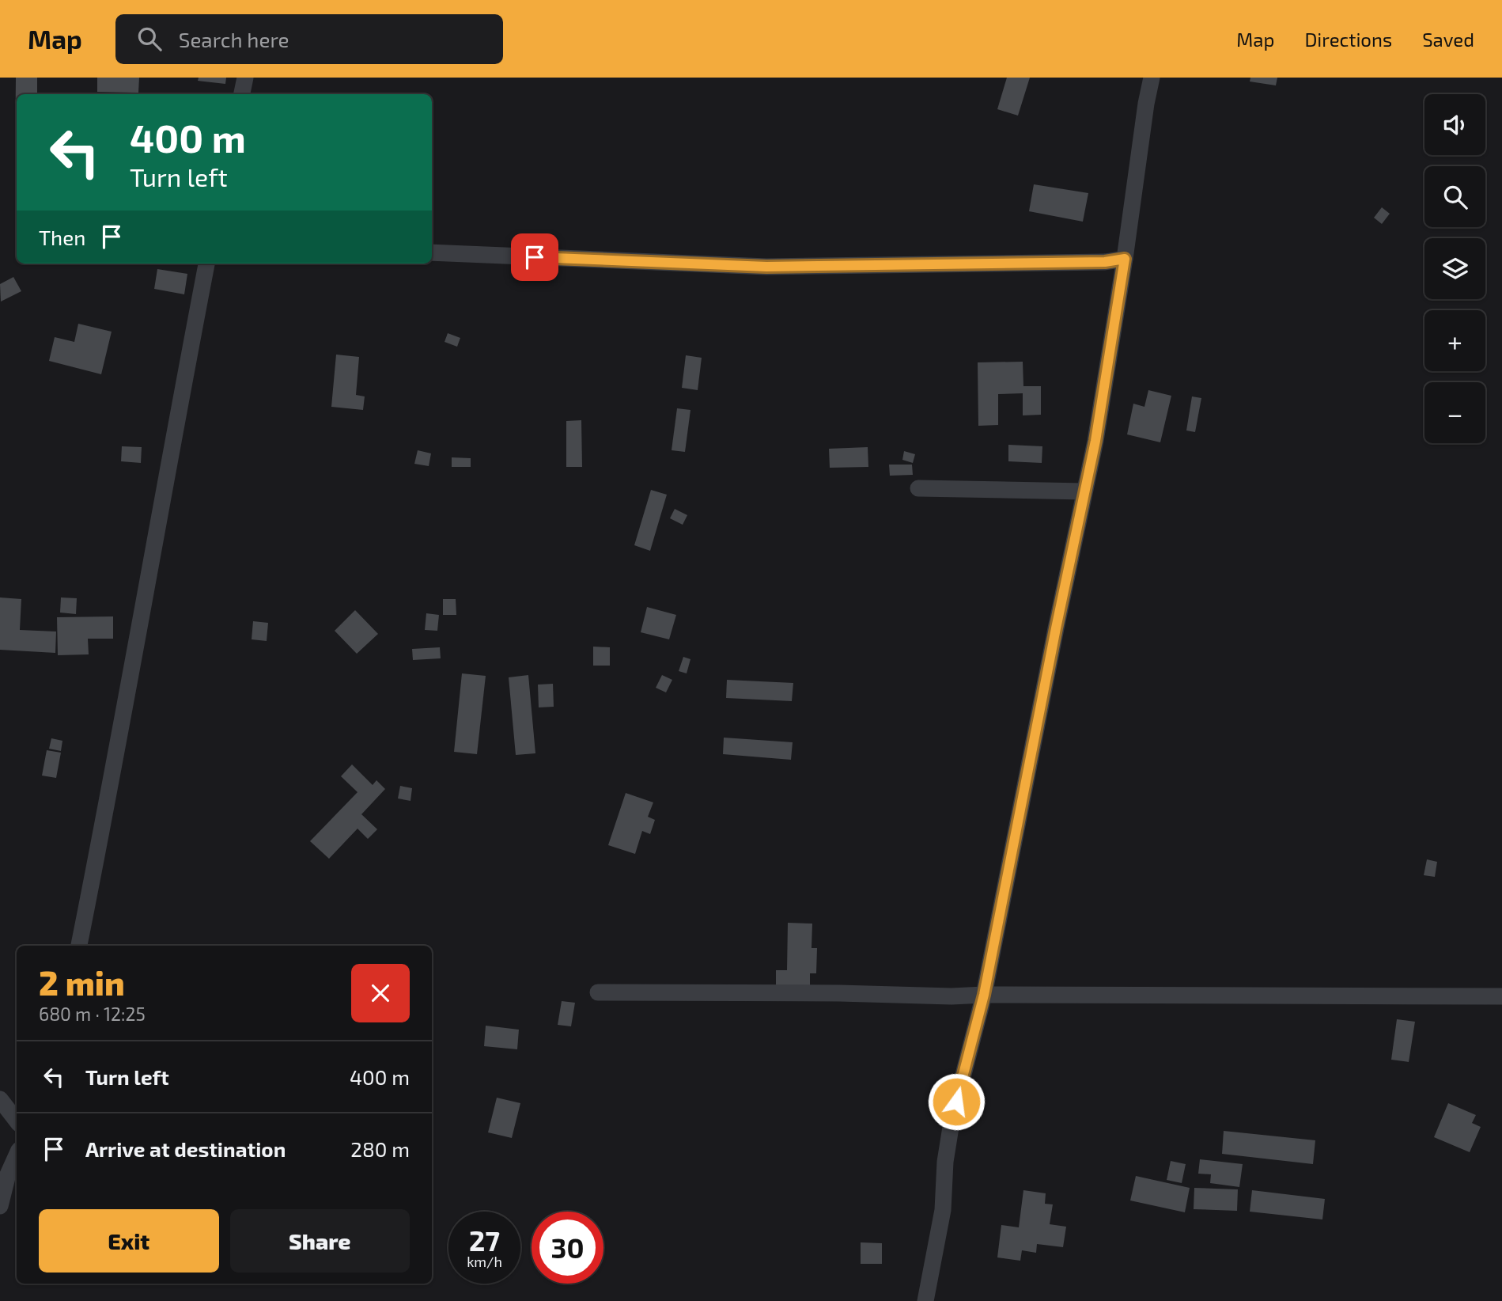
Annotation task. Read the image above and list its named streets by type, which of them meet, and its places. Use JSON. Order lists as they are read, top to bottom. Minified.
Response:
{"page":{"header":"Map","search":"Search here","nav":["Map","Directions","Saved"],"map_buttons":["+","−"],"turn":["400 m","Turn left"],"then":"Then","heading":["2 min","680 m · 12:25"],"list":[{"name":"Turn left","value":"400 m"},{"name":"Arrive at destination","value":"280 m"}],"buttons":["Exit","Share"],"speed":"27 km/h","limit":"30"}}
